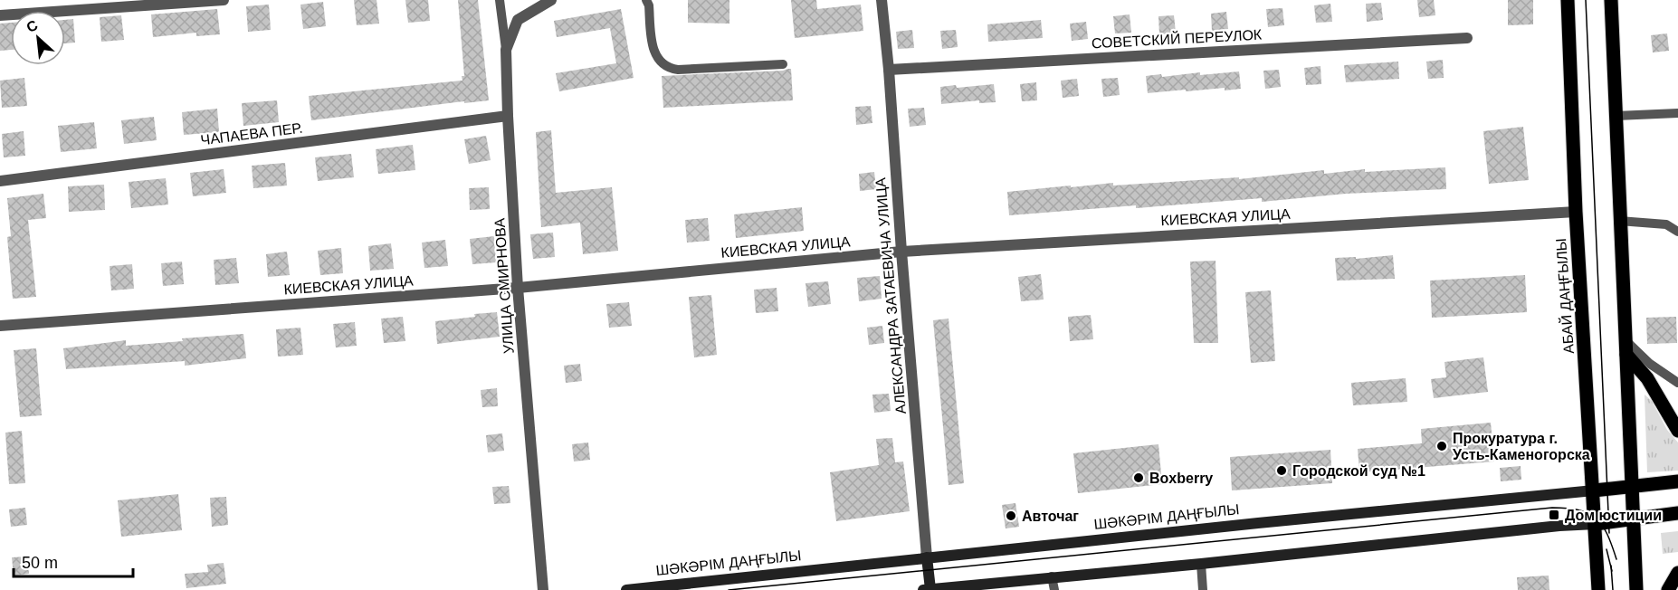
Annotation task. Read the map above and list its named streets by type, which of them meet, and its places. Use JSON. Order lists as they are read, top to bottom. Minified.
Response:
{"streets":{"main road":["АЛЕКСАНДРА ЗАТАЕВИЧА УЛИЦА","АБАЙ ДАҢҒЫЛЫ","ШӘКӘРІМ ДАҢҒЫЛЫ"],"street":["СОВЕТСКИЙ ПЕРЕУЛОК","ЧАПАЕВА ПЕР.","КИЕВСКАЯ УЛИЦА","УЛИЦА СМИРНОВА"]},"crossings":[["СОВЕТСКИЙ ПЕРЕУЛОК","АЛЕКСАНДРА ЗАТАЕВИЧА УЛИЦА"],["ЧАПАЕВА ПЕР.","УЛИЦА СМИРНОВА"],["КИЕВСКАЯ УЛИЦА","УЛИЦА СМИРНОВА"],["КИЕВСКАЯ УЛИЦА","АЛЕКСАНДРА ЗАТАЕВИЧА УЛИЦА"],["КИЕВСКАЯ УЛИЦА","АБАЙ ДАҢҒЫЛЫ"],["АЛЕКСАНДРА ЗАТАЕВИЧА УЛИЦА","ШӘКӘРІМ ДАҢҒЫЛЫ"],["АБАЙ ДАҢҒЫЛЫ","ШӘКӘРІМ ДАҢҒЫЛЫ"]],"places":{"other":["Прокуратура г. Усть-Каменогорска","Городской суд №1","Boxberry","Авточаг"],"transit":["Дом юстиции"]},"scale_bar":"50 m","north":"top left"}
